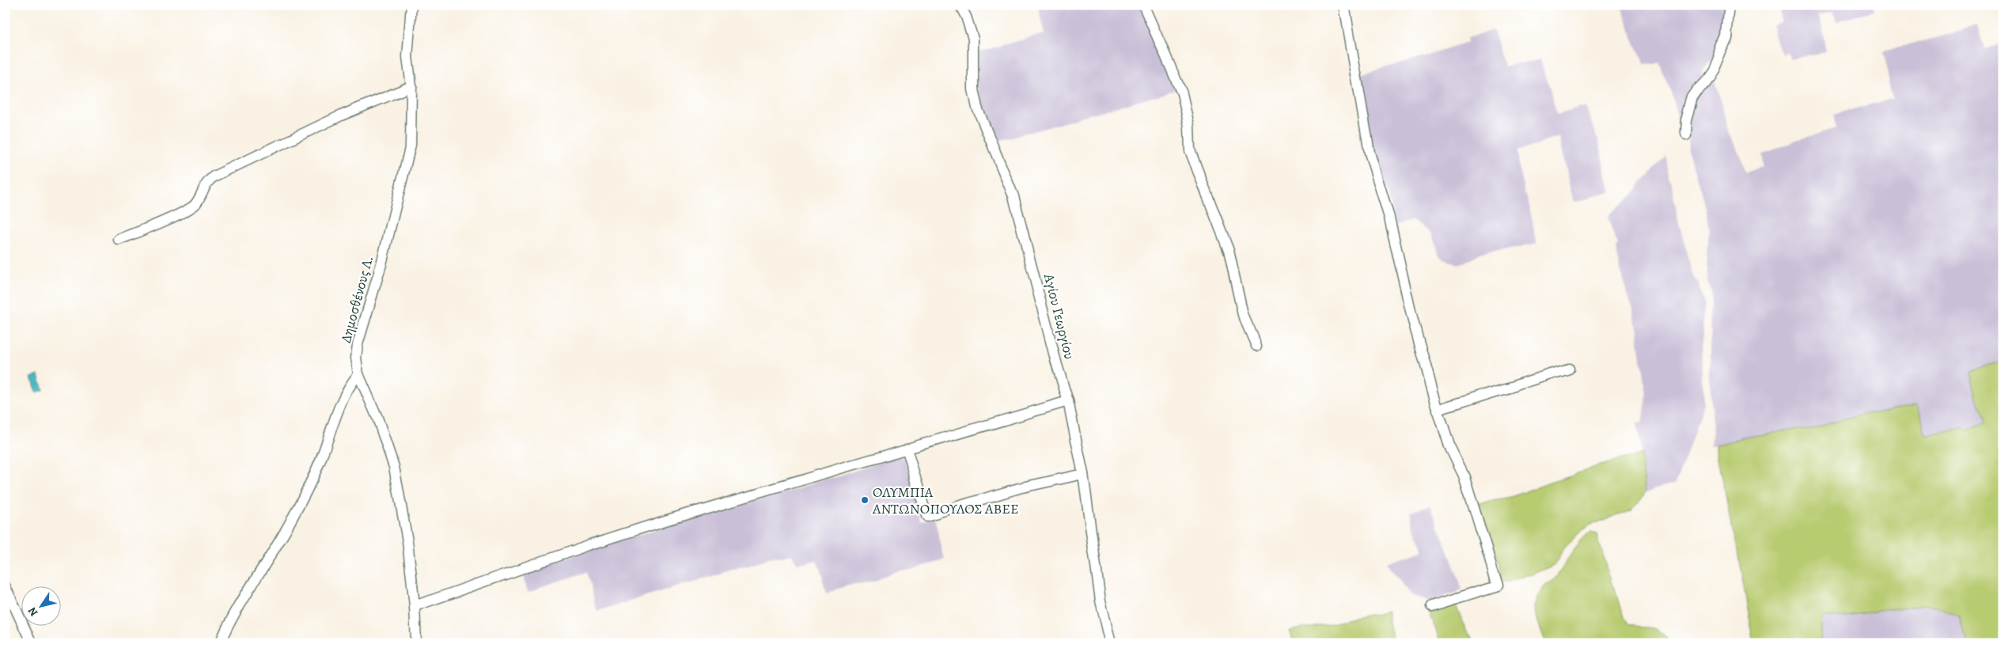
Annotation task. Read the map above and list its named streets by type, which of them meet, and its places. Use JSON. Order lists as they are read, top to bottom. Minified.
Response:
{"streets":{"street":["Δημοσθένους Λ.","Αγίου Γεωργίου"]},"places":["ΟΛΥΜΠΙΑ ΑΝΤΩΝΟΠΟΥΛΟΣ ΑΒΕΕ"],"north":"bottom left"}
